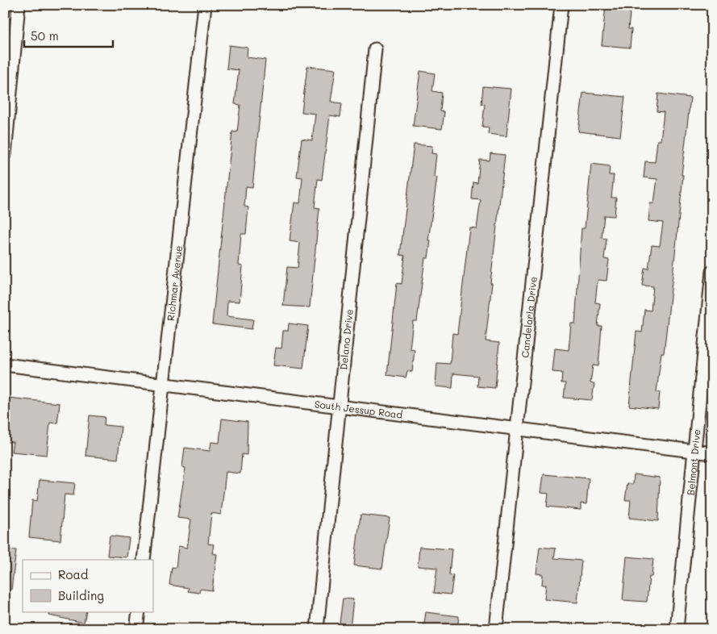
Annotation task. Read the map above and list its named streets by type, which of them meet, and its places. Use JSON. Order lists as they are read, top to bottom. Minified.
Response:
{"streets":{"street":["Richmar Avenue","Candelaria Drive","Delano Drive","South Jessup Road","Belmont Drive"]},"crossings":[["Richmar Avenue","South Jessup Road"],["Candelaria Drive","South Jessup Road"],["Delano Drive","South Jessup Road"],["South Jessup Road","Belmont Drive"]],"legend":["Road","Building"],"scale_bar":"50 m"}
